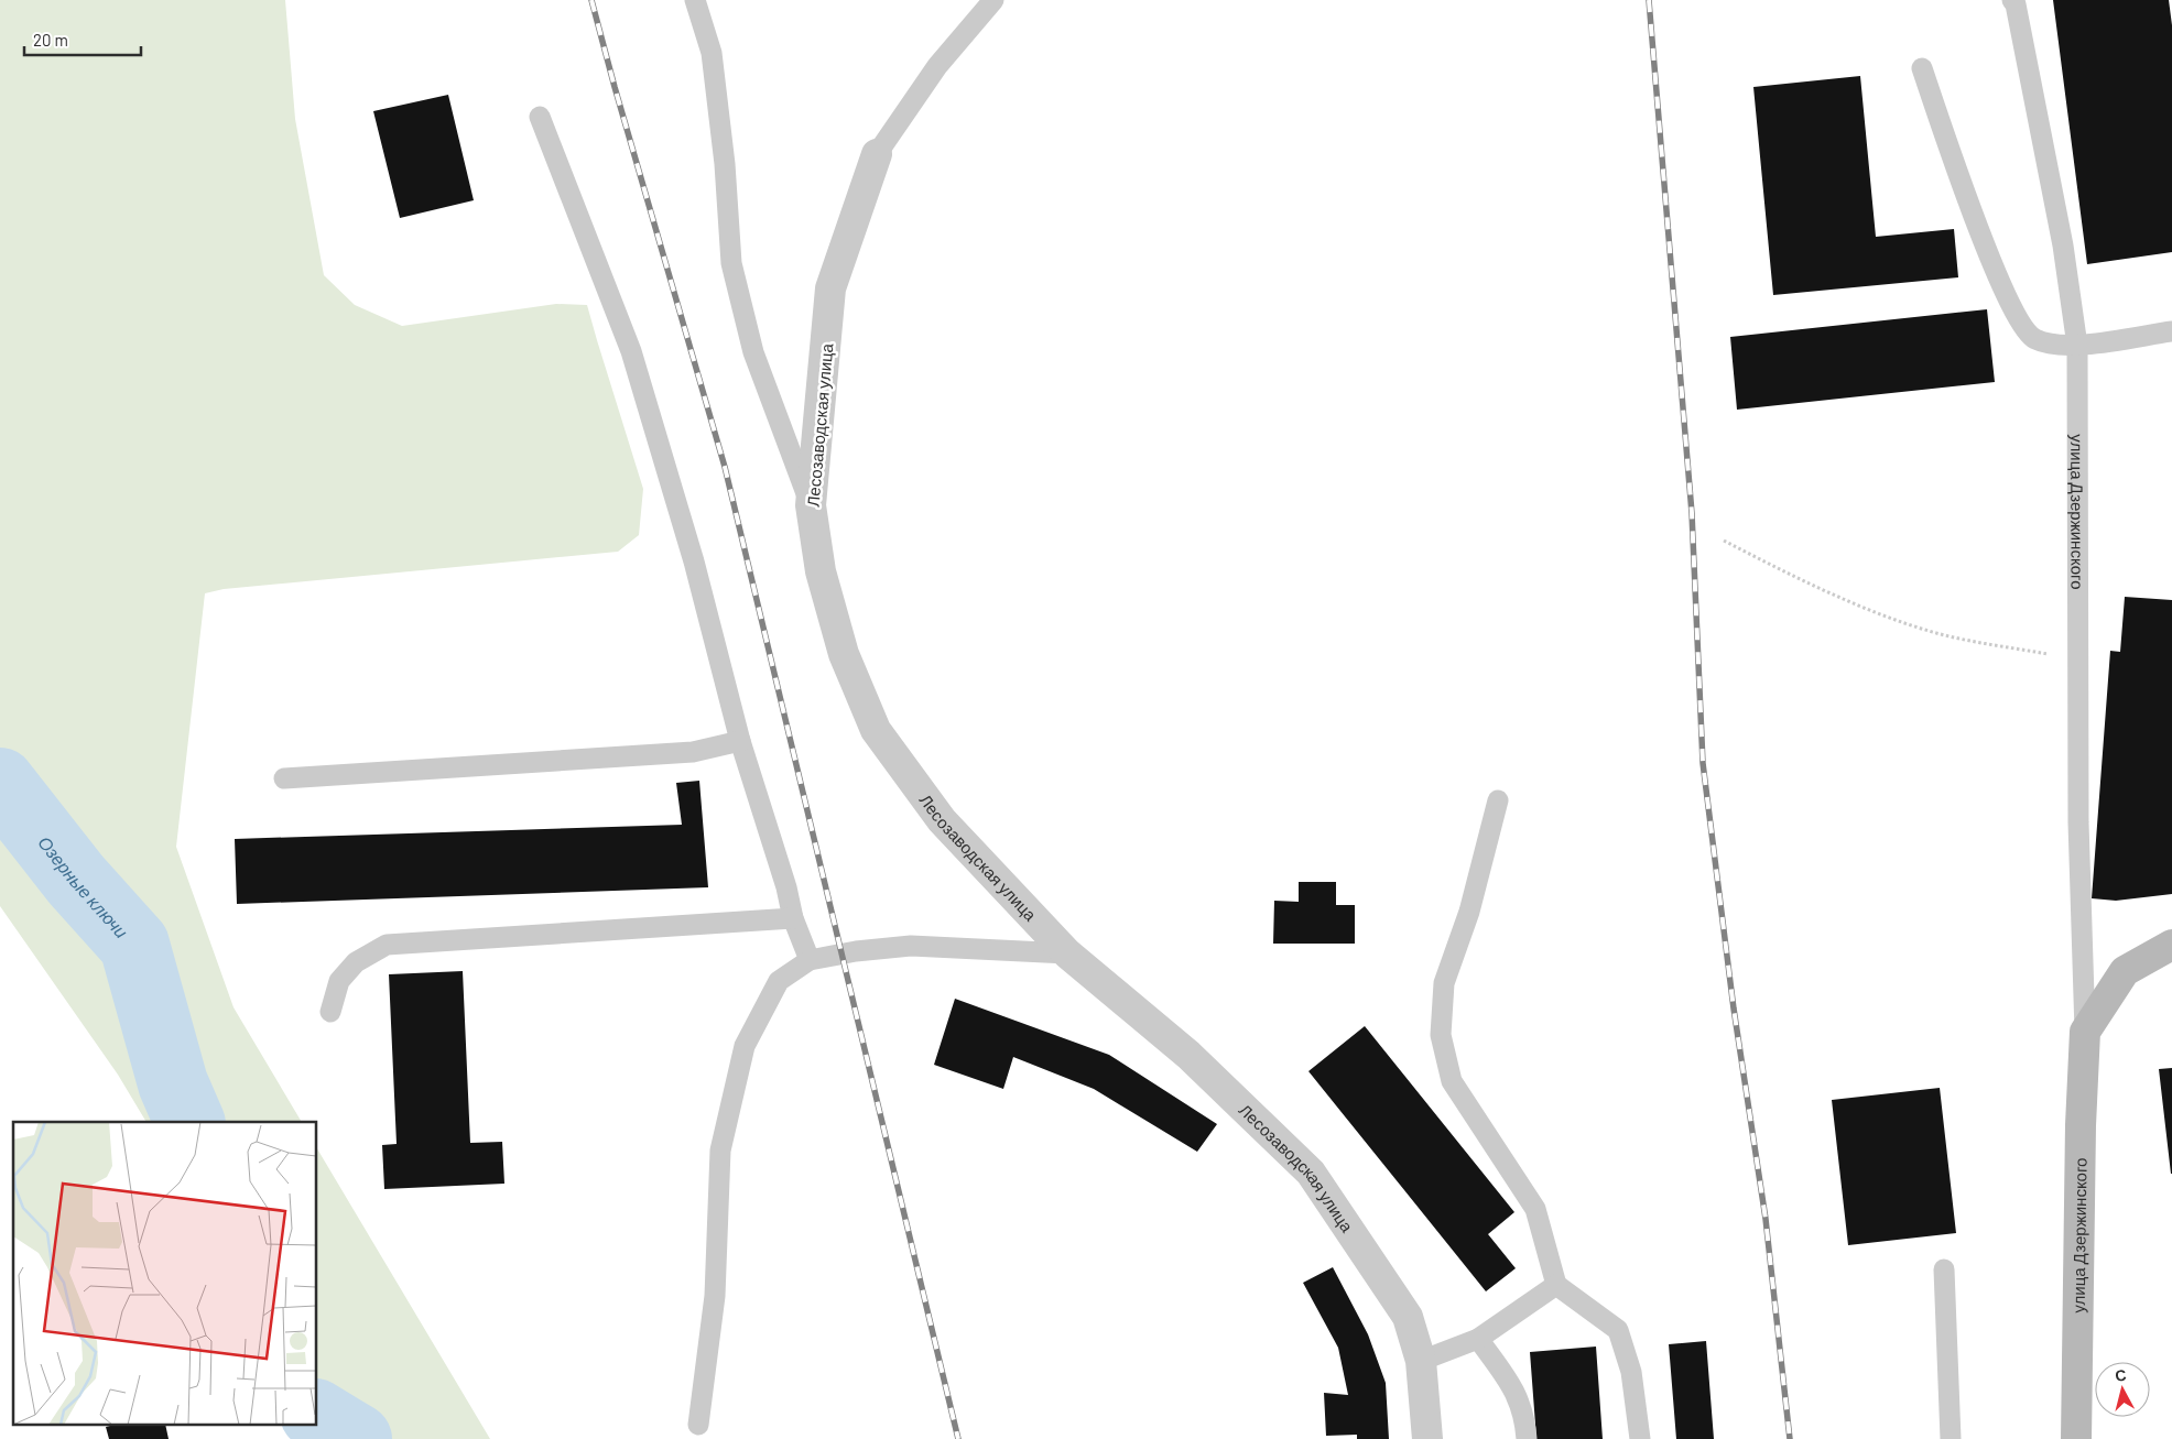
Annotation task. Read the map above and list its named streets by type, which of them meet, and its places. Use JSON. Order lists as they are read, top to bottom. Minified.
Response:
{"streets":{"street":["Лесозаводская улица","улица Дзержинского"]},"water":["Озерные ключи"],"scale_bar":"20 m","north":"top"}
